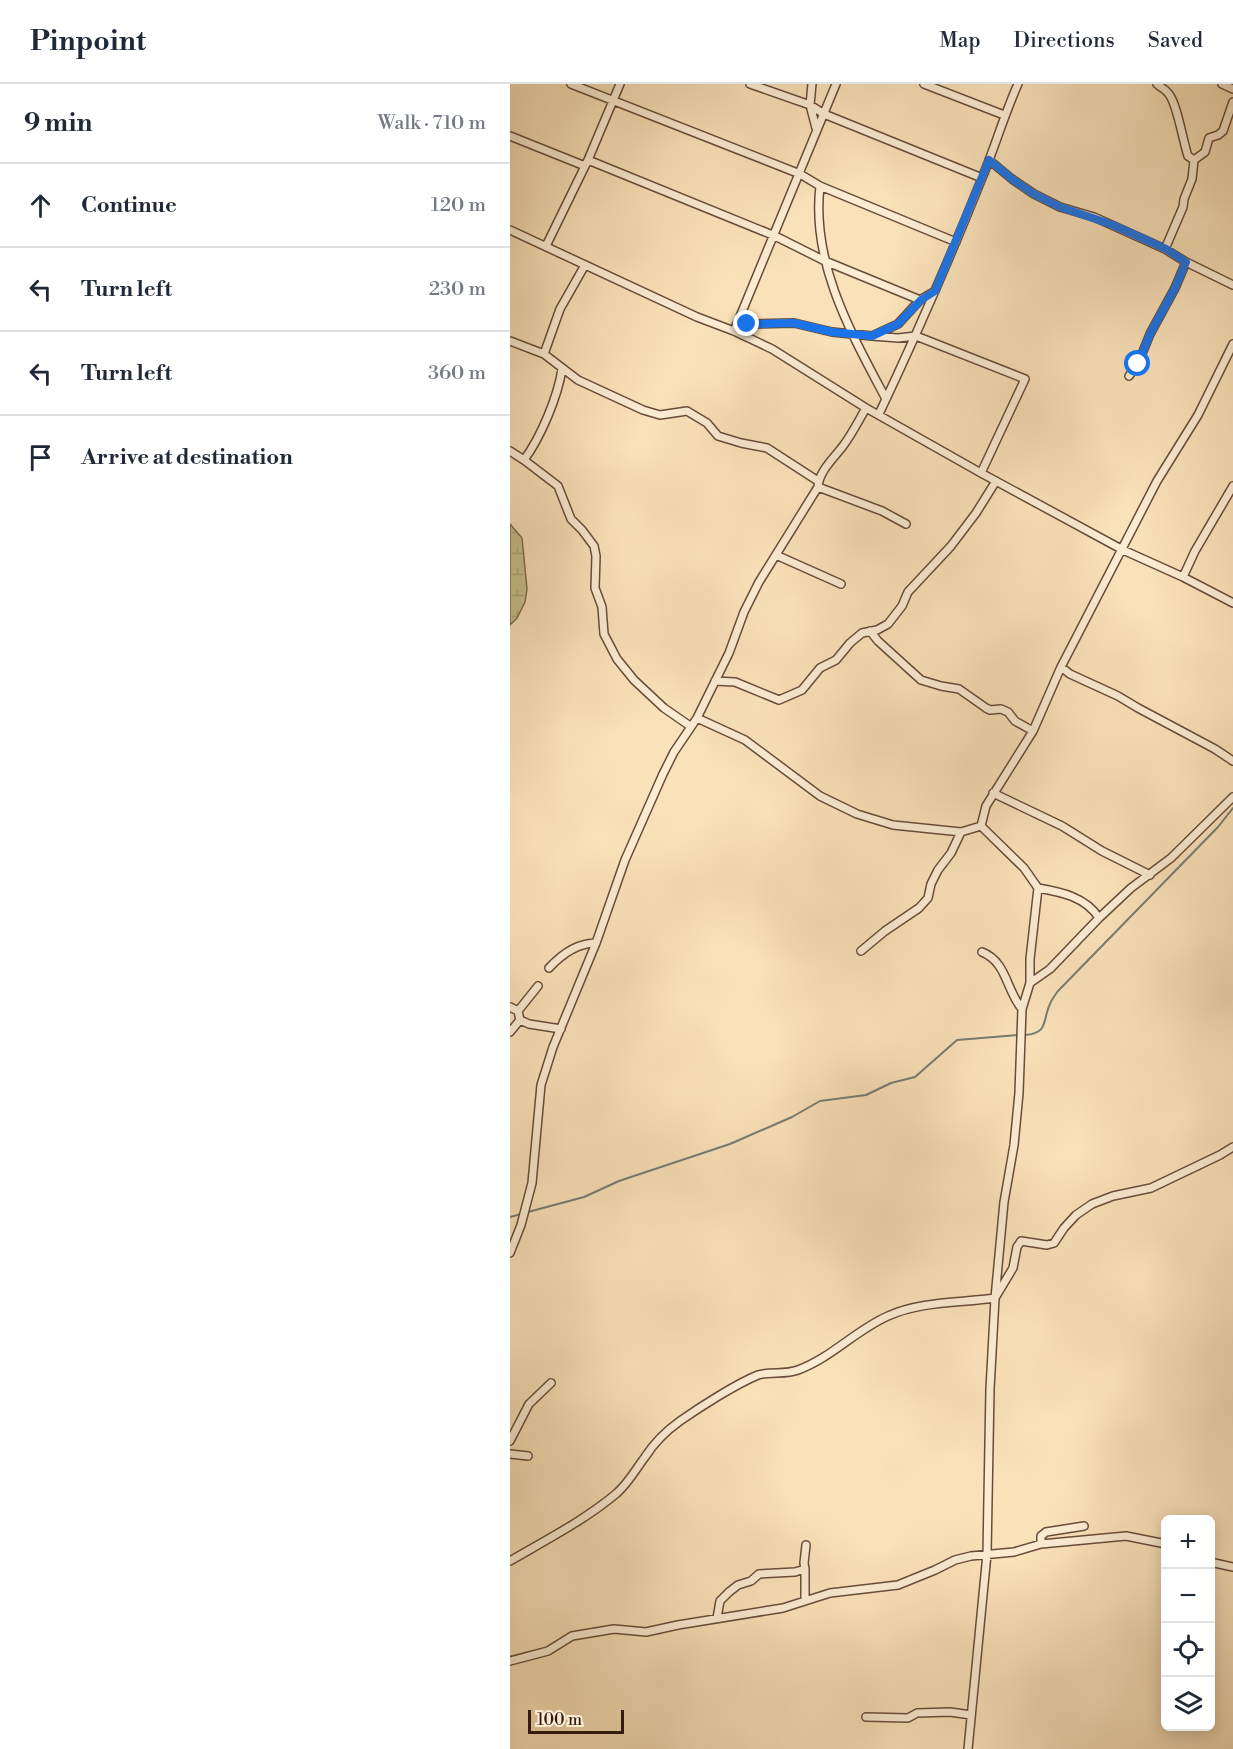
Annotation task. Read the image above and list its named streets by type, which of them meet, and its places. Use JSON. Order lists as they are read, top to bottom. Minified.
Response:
{"scale_bar":"100 m","page":{"header":"Pinpoint","nav":["Map","Directions","Saved"],"heading":["9 min","Walk · 710 m"],"list":[["Continue","120 m"],["Turn left","230 m"],["Turn left","360 m"],"Arrive at destination"],"map_buttons":["+","−"],"scale":"100 m"}}
